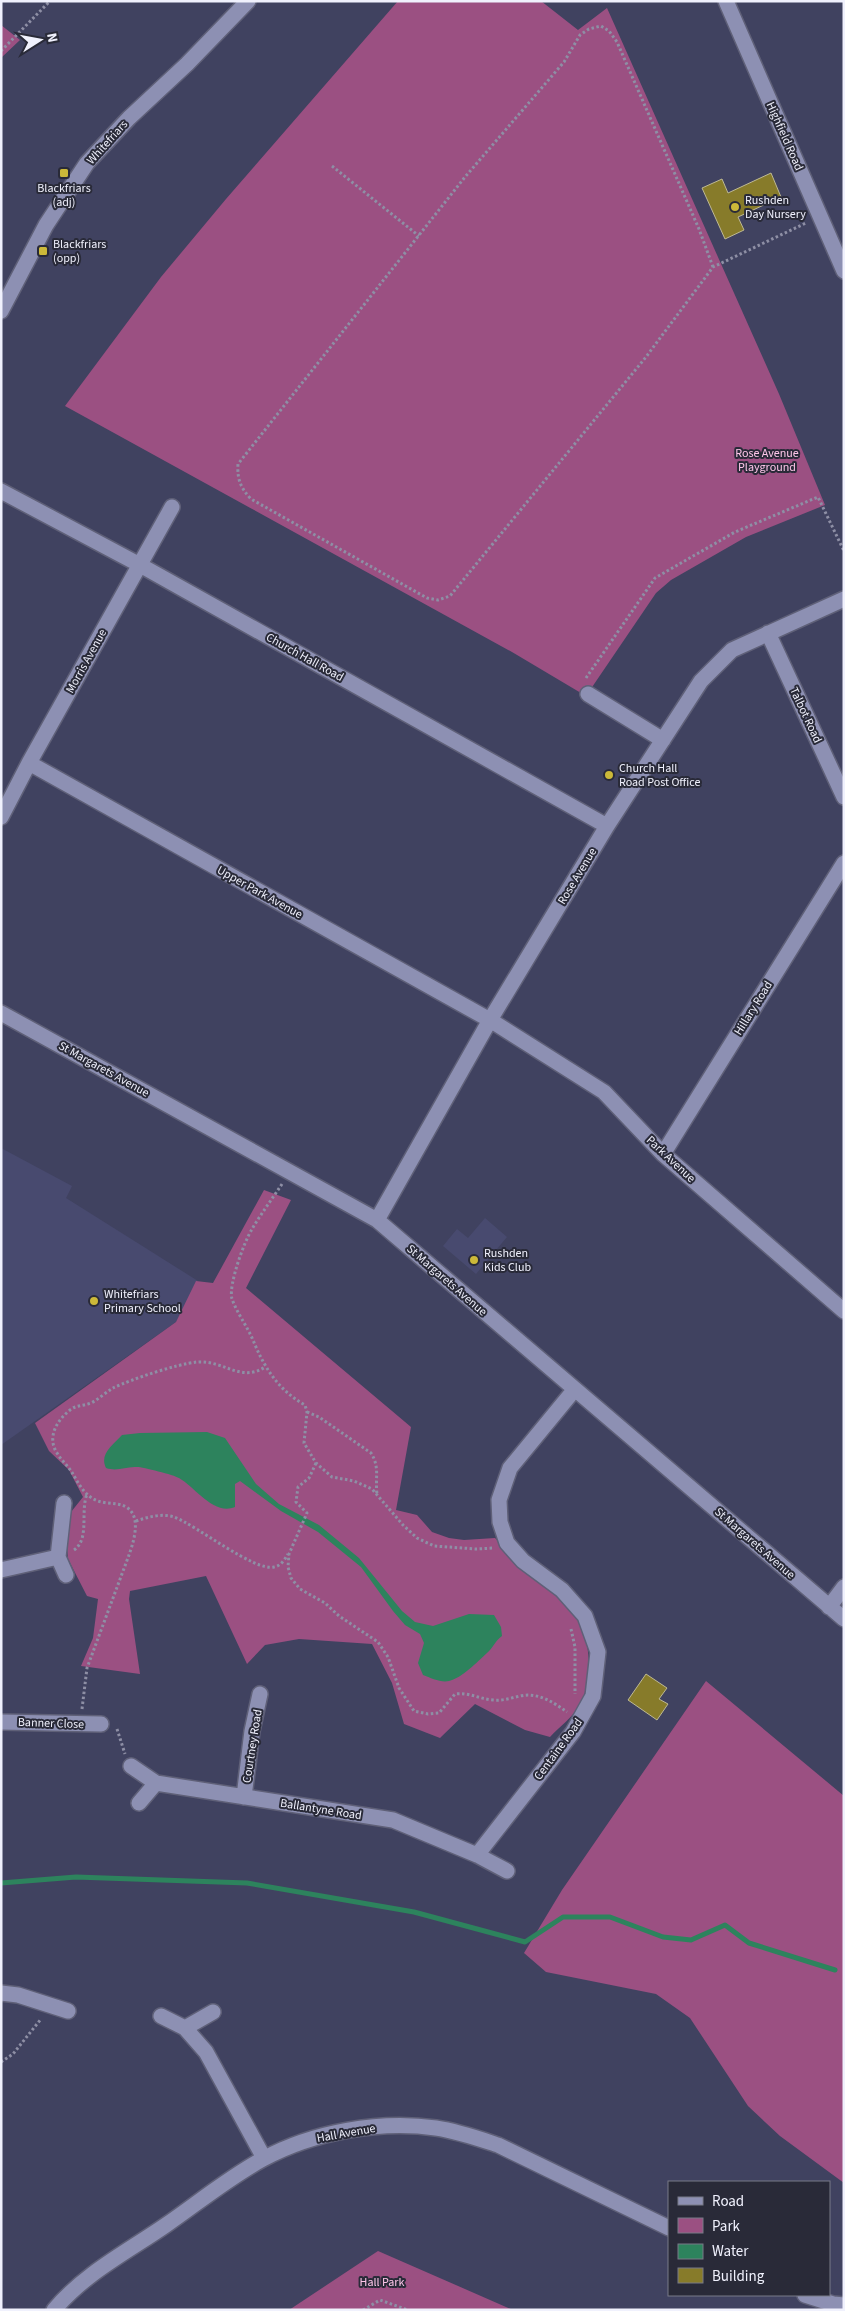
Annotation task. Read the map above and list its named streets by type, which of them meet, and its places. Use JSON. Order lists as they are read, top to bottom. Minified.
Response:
{"streets":{"street":["Highfield Road","Whitefriars","Church Hall Road","Morris Avenue","Talbot Road","Rose Avenue","Upper Park Avenue","Hillary Road","St Margarets Avenue","Park Avenue","Banner Close","Courtney Road","Centaine Road","Ballantyne Road","Hall Avenue"]},"crossings":[["Church Hall Road","Morris Avenue"],["Church Hall Road","Rose Avenue"],["Morris Avenue","Upper Park Avenue"],["Talbot Road","Rose Avenue"],["Rose Avenue","Upper Park Avenue"],["Rose Avenue","St Margarets Avenue"],["Rose Avenue","Park Avenue"],["Upper Park Avenue","Park Avenue"],["Hillary Road","Park Avenue"],["St Margarets Avenue","Centaine Road"],["Courtney Road","Ballantyne Road"],["Centaine Road","Ballantyne Road"]],"parks":["Rose Avenue Playground","Hall Park"],"places":{"transit":["Blackfriars (adj)","Blackfriars (opp)"],"other":["Rushden Day Nursery","Church Hall Road Post Office","Rushden Kids Club","Whitefriars Primary School"]},"legend":["Road","Park","Water","Building"],"north":"right"}
